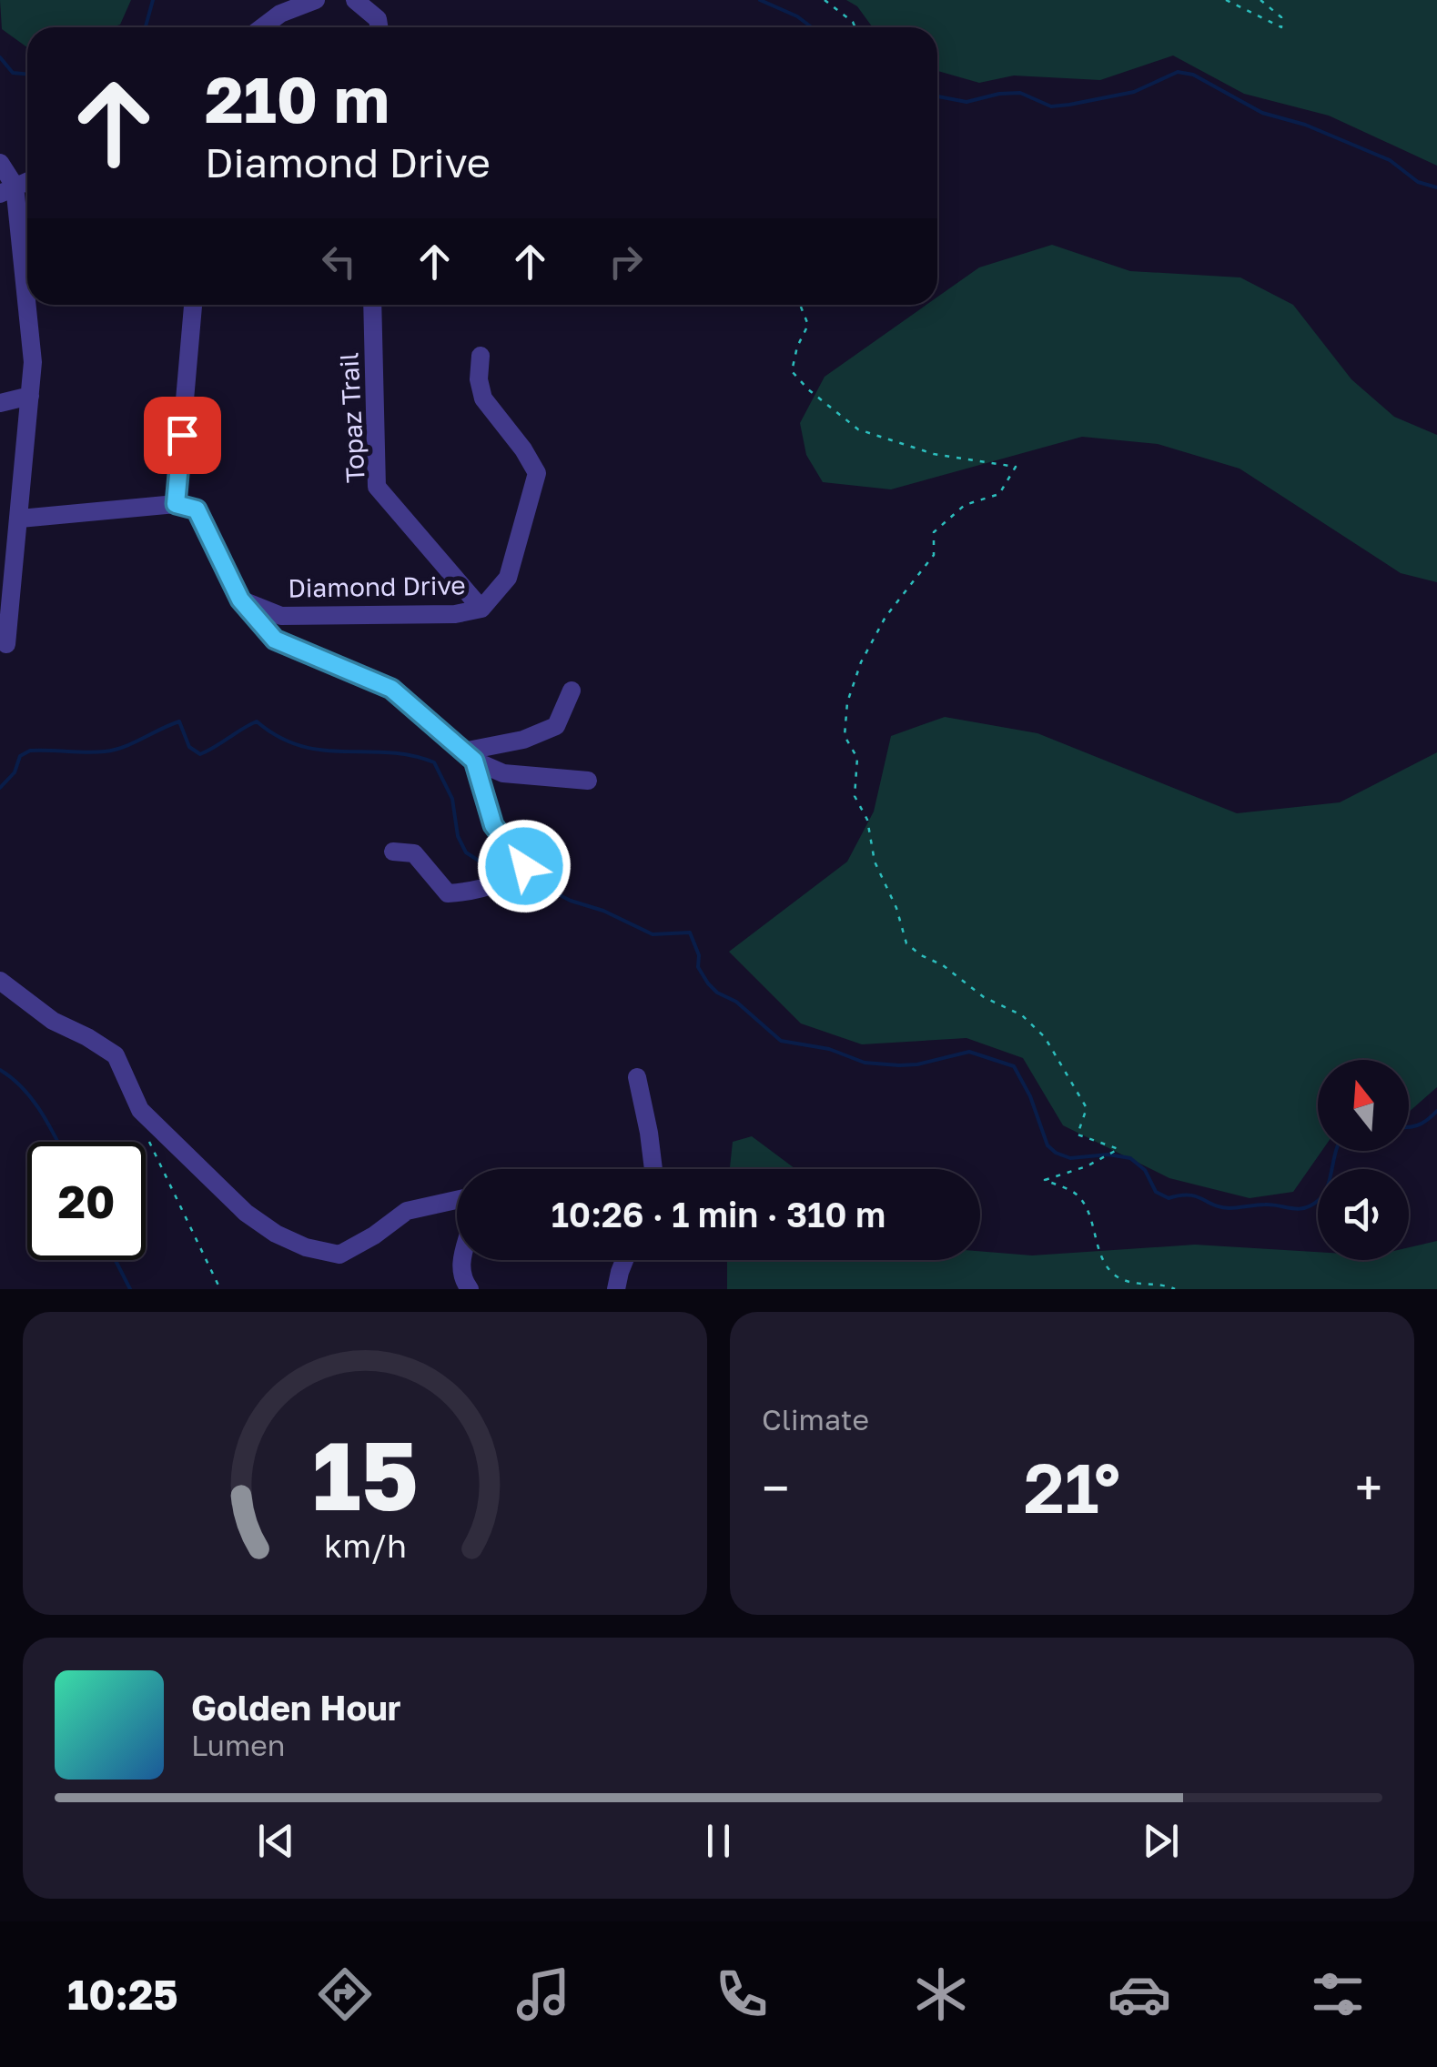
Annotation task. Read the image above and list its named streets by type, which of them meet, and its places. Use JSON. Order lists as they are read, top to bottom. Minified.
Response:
{"streets":{"street":["Topaz Trail","Diamond Drive"]},"crossings":[["Topaz Trail","Diamond Drive"]],"north":"top","page":{"turn":["210 m","Diamond Drive"],"limit":"20","trip":"10:26 · 1 min · 310 m","tile":"Climate","heat":["−","21°","+"],"song":["Golden Hour","Lumen"],"tabs":"10:25","gauge":["15","km/h"]}}
